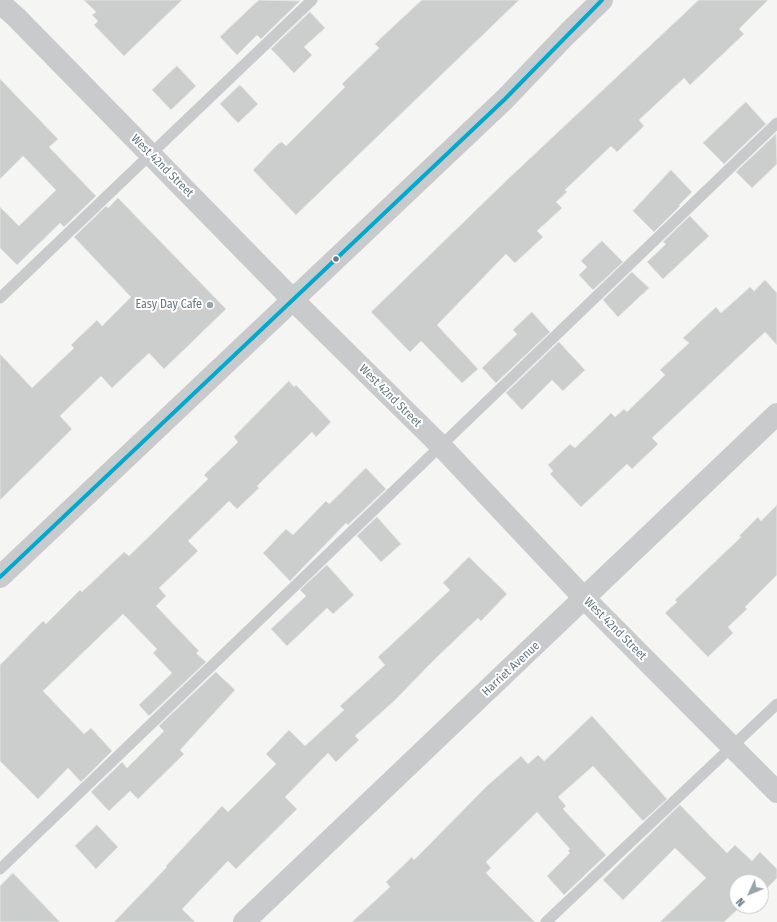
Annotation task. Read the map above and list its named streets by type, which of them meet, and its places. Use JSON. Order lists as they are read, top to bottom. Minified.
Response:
{"streets":{"street":["West 42nd Street","Harriet Avenue"]},"crossings":[["West 42nd Street","Harriet Avenue"]],"places":["Easy Day Cafe"],"north":"bottom left"}
